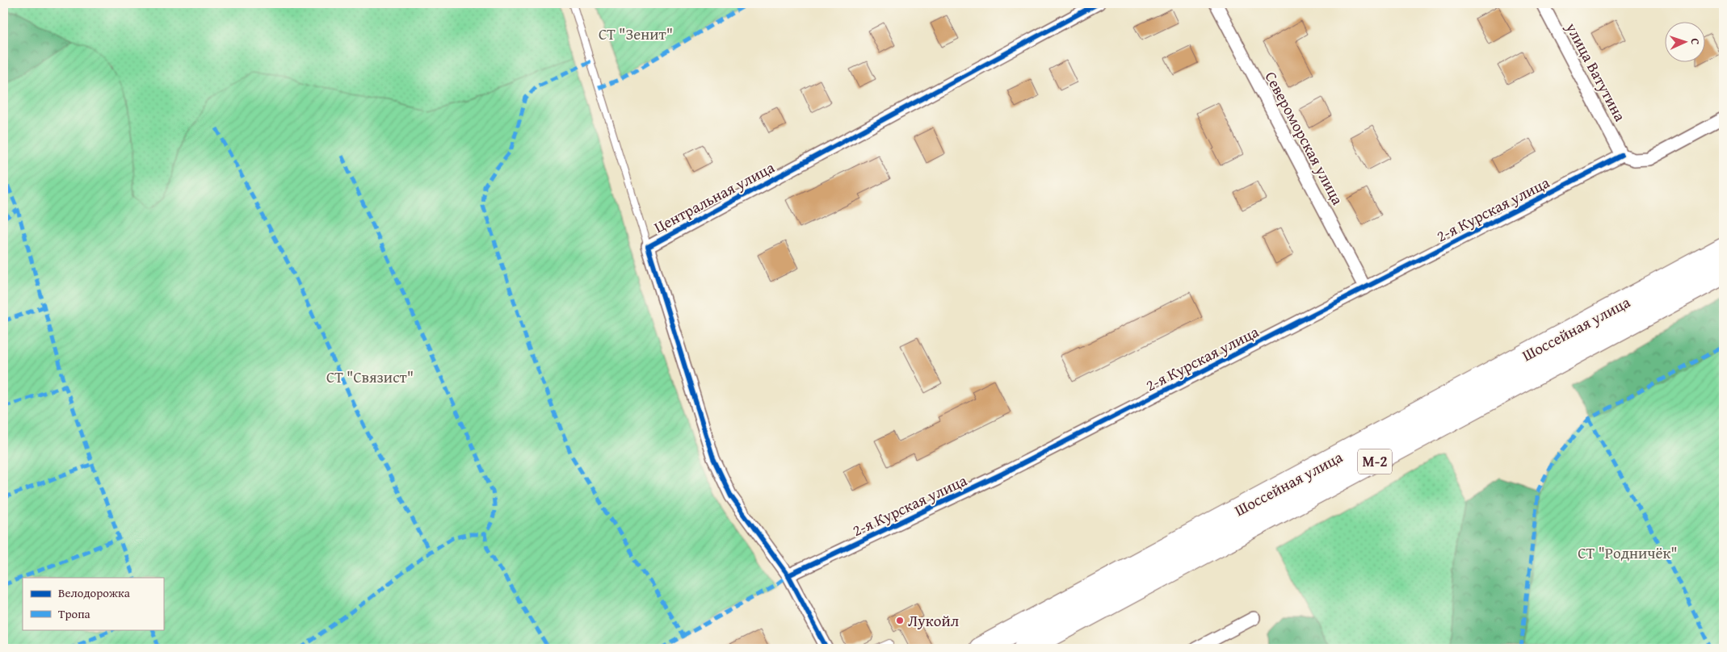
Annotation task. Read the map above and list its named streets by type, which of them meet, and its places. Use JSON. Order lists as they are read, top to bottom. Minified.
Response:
{"streets":{"highway":["Шоссейная улица","М-2"],"street":["улица Ватутина","Североморская улица","Центральная улица","2-я Курская улица"]},"crossings":[["улица Ватутина","2-я Курская улица"],["Североморская улица","2-я Курская улица"],["Центральная улица","2-я Курская улица"]],"parks":["СТ \"Зенит\"","СТ \"Связист\"","СТ \"Родничёк\""],"places":["Лукойл"],"legend":["Велодорожка","Тропа"],"north":"right"}
